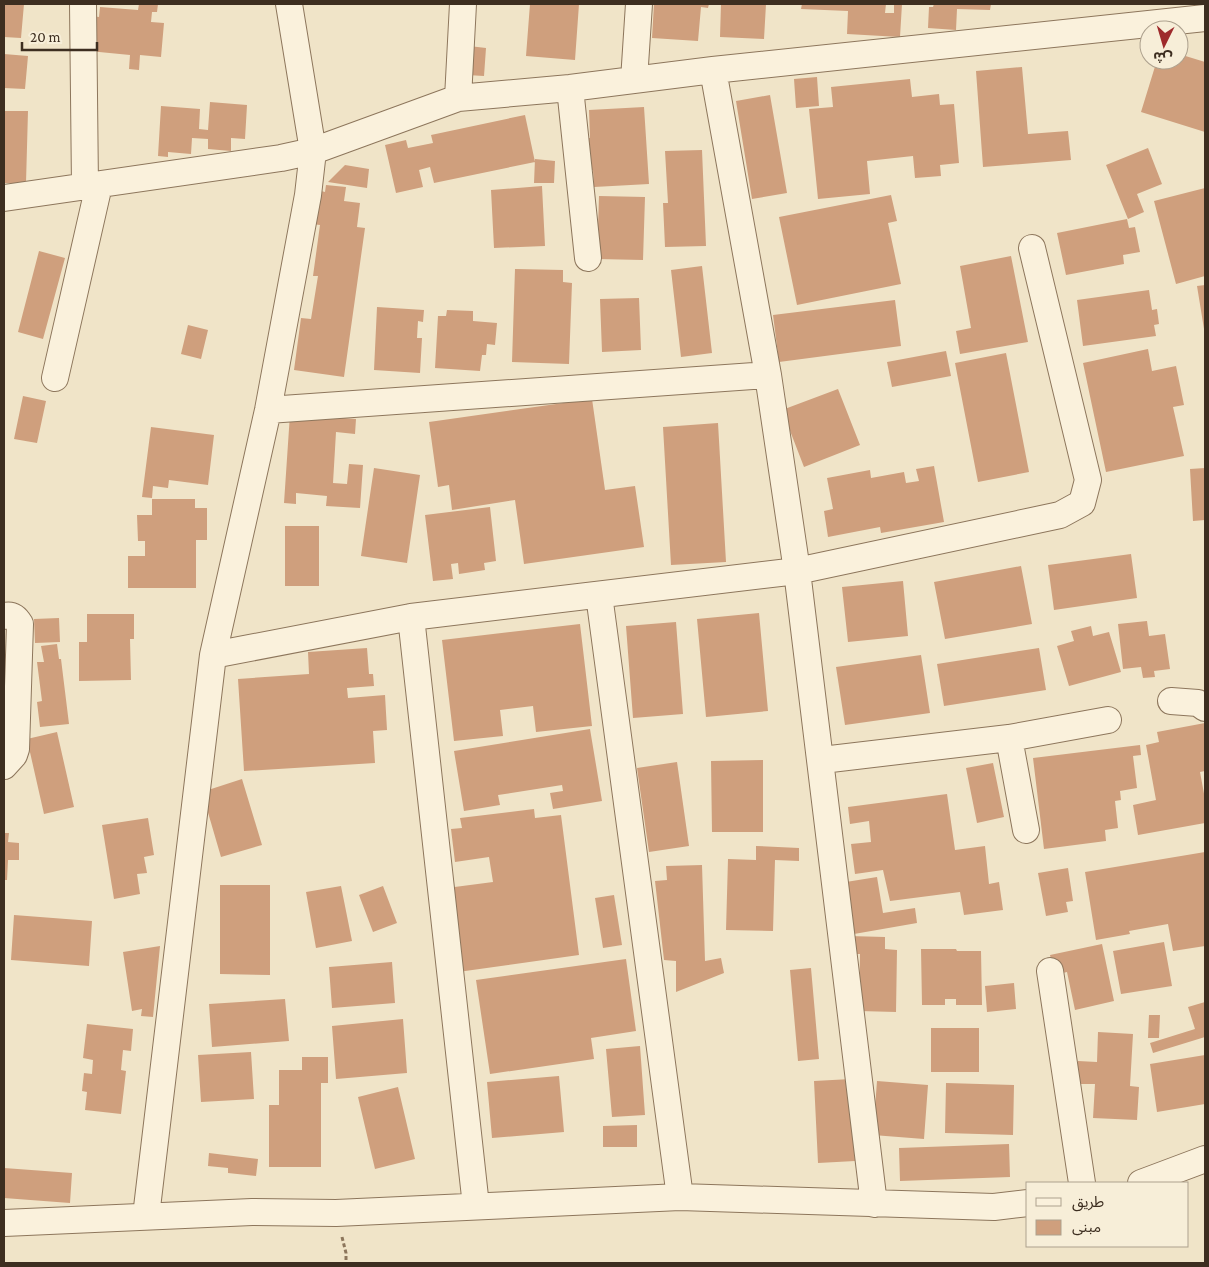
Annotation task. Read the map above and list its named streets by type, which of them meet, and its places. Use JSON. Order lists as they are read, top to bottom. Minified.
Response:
{"legend":["طريق","مبنى"],"scale_bar":"20 m","north":"bottom"}
